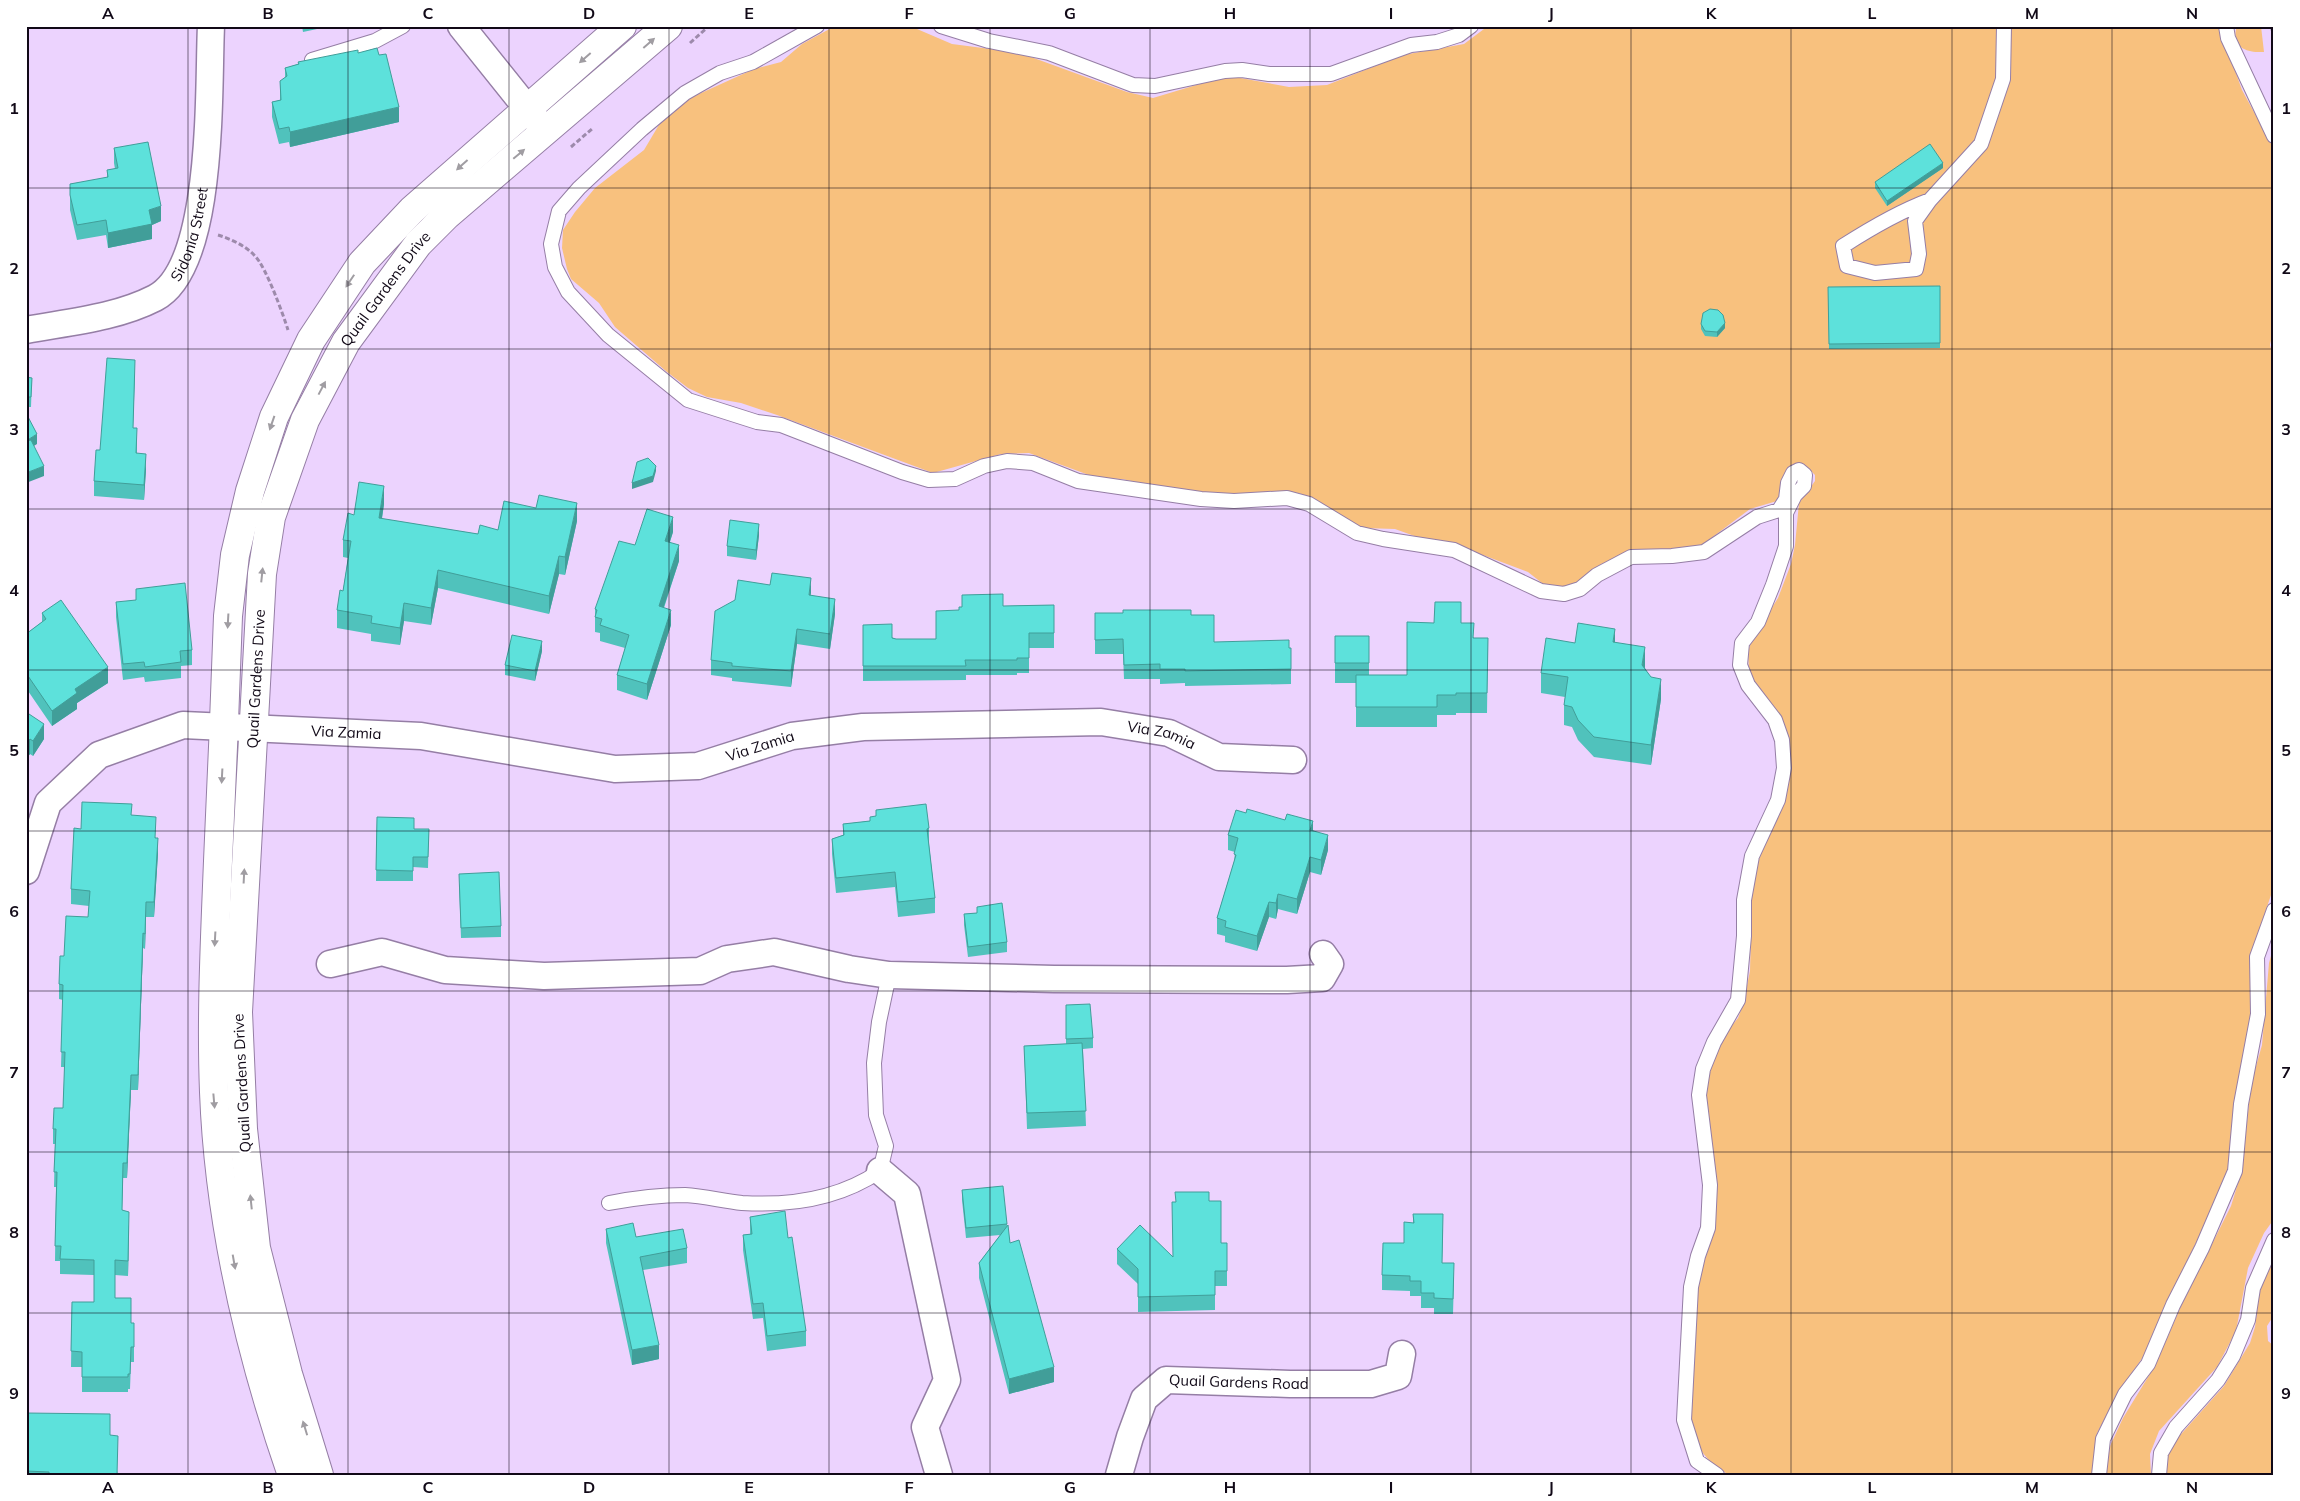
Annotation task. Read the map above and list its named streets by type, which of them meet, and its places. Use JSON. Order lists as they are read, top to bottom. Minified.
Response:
{"streets":{"main road":["Quail Gardens Drive"],"street":["Sidonia Street","Via Zamia","Quail Gardens Road"]},"crossings":[["Quail Gardens Drive","Via Zamia"]],"grid":{"columns":["A","B","C","D","E","F","G","H","I","J","K","L","M","N"],"rows":["1","2","3","4","5","6","7","8","9"]}}
